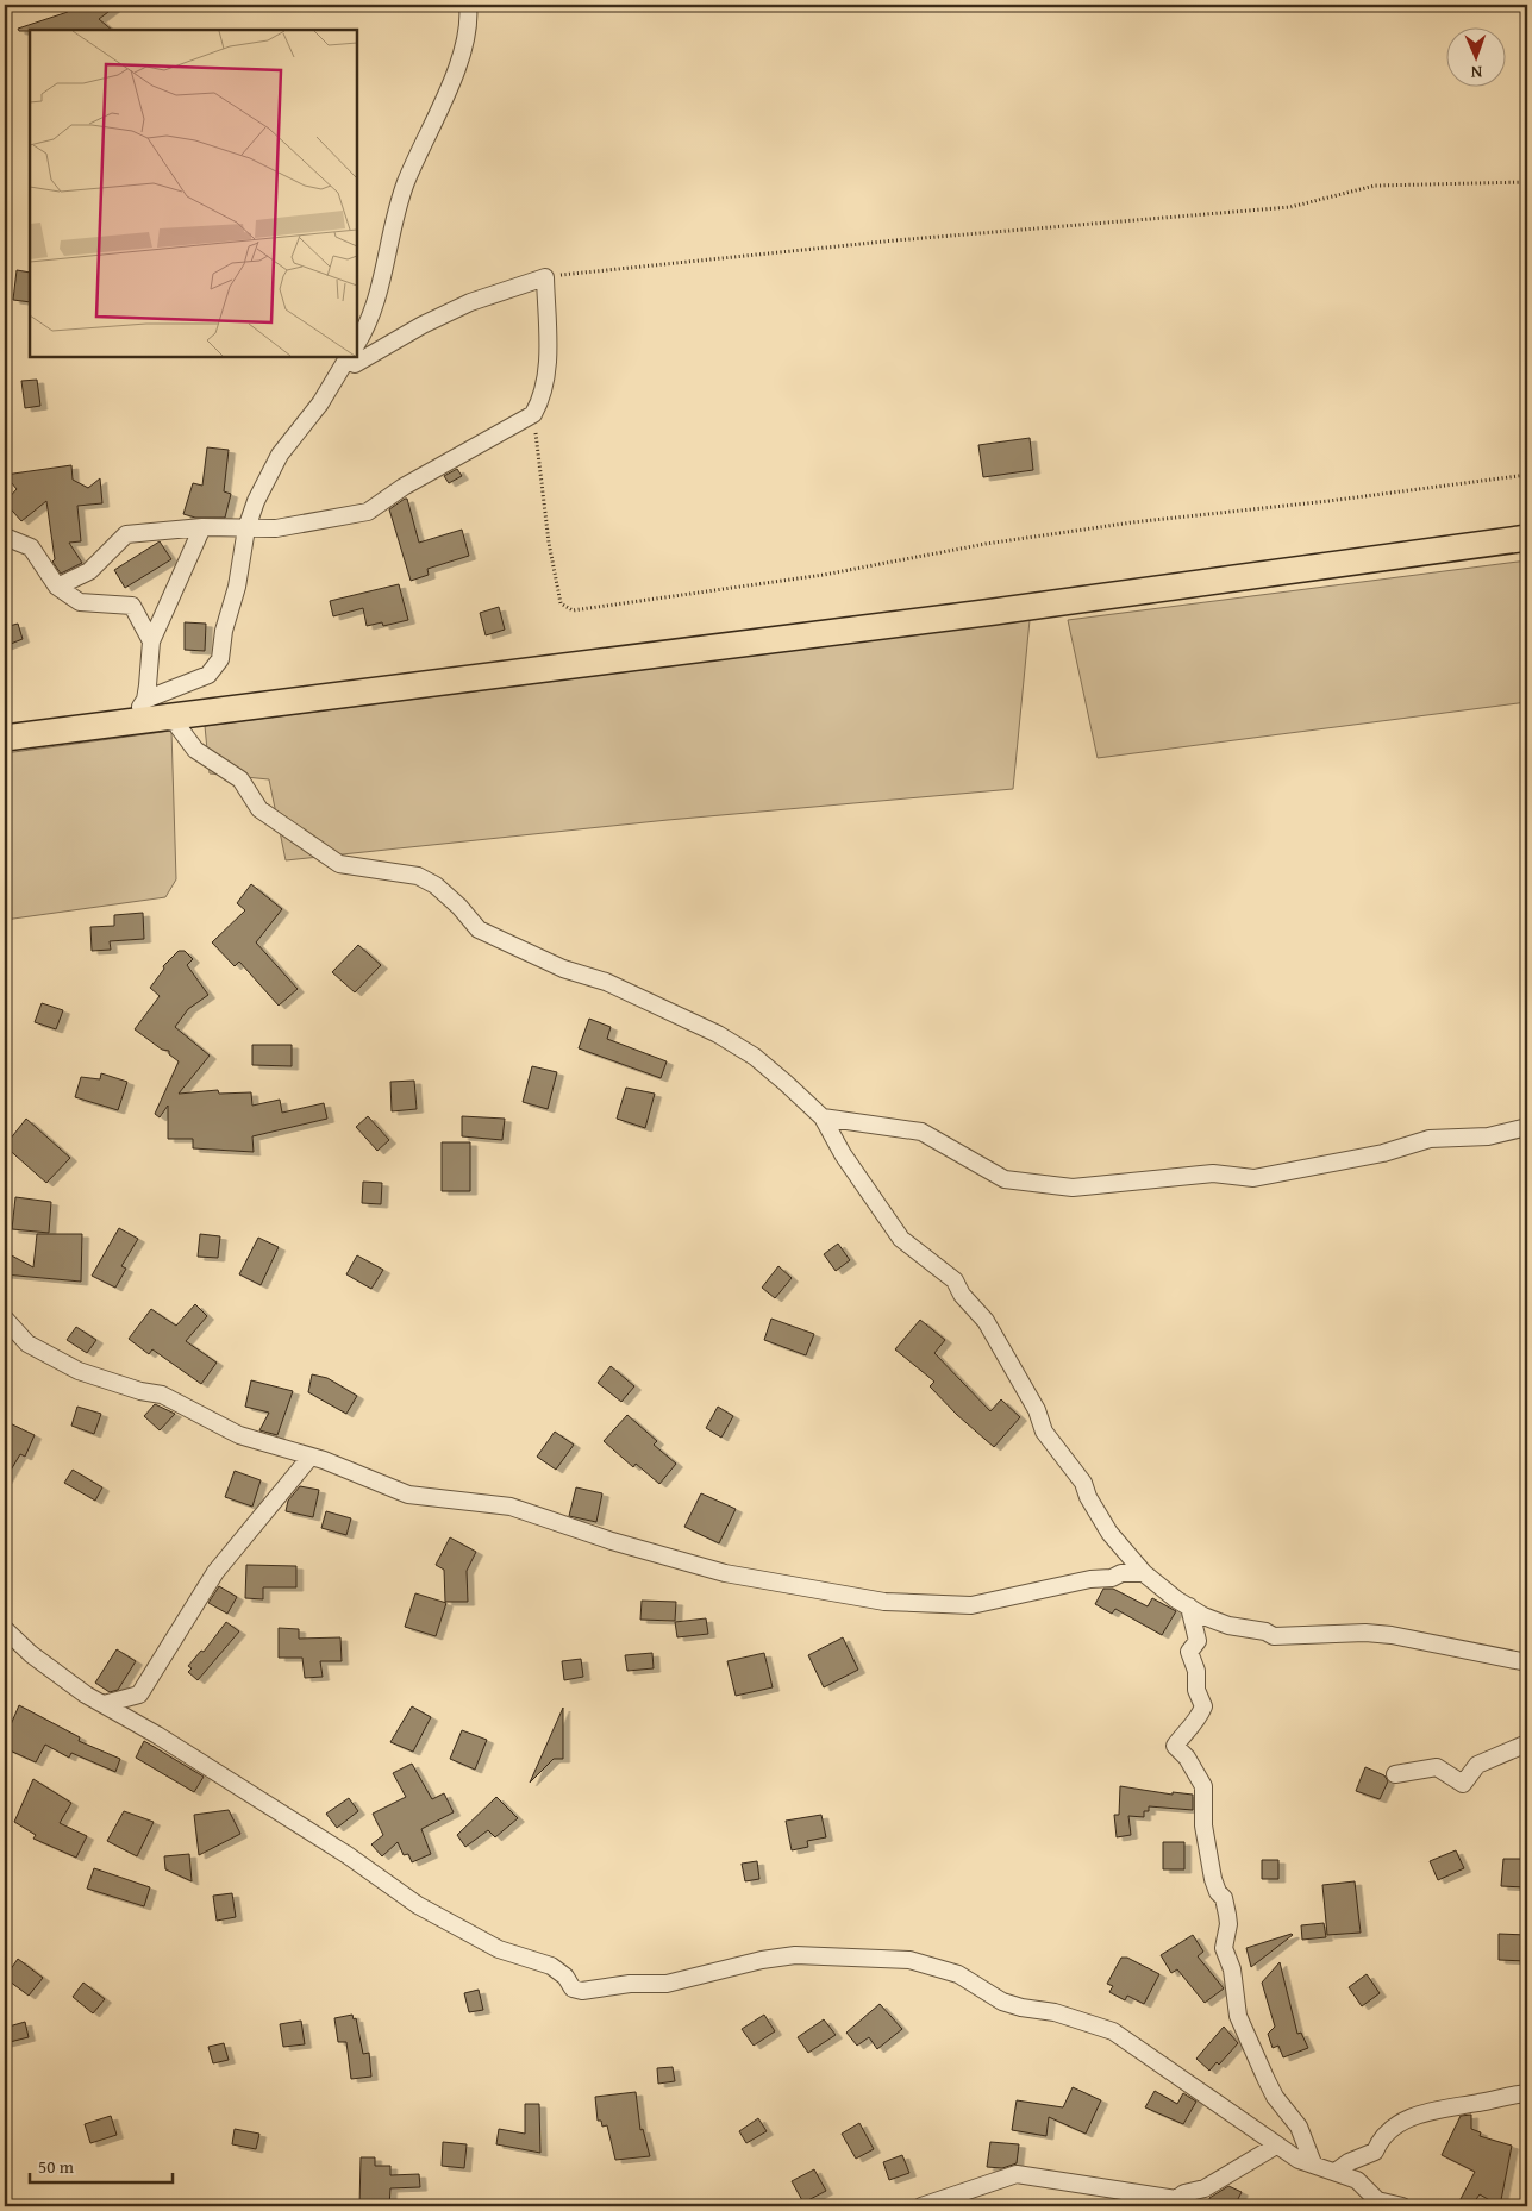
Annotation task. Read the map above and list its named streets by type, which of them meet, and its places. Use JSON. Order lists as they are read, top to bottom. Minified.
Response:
{"scale_bar":"50 m","north":"bottom"}
